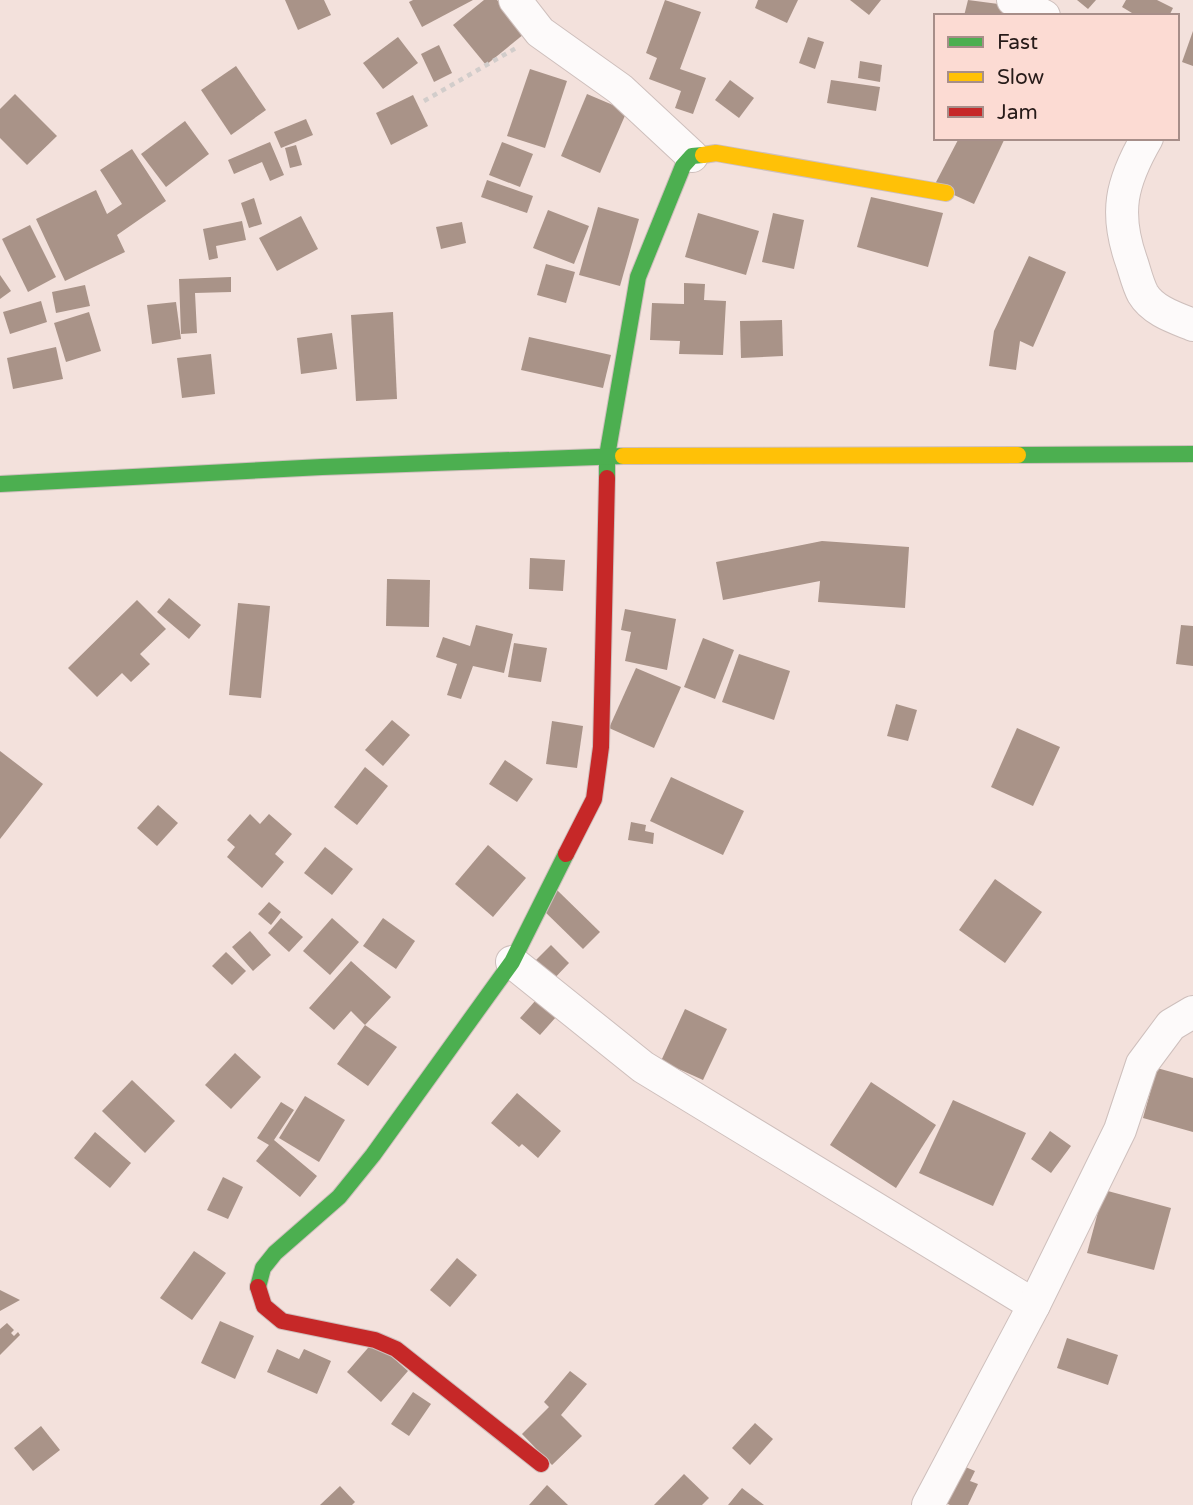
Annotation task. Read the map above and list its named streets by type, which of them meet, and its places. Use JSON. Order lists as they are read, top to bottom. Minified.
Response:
{"legend":["Fast","Slow","Jam"]}
